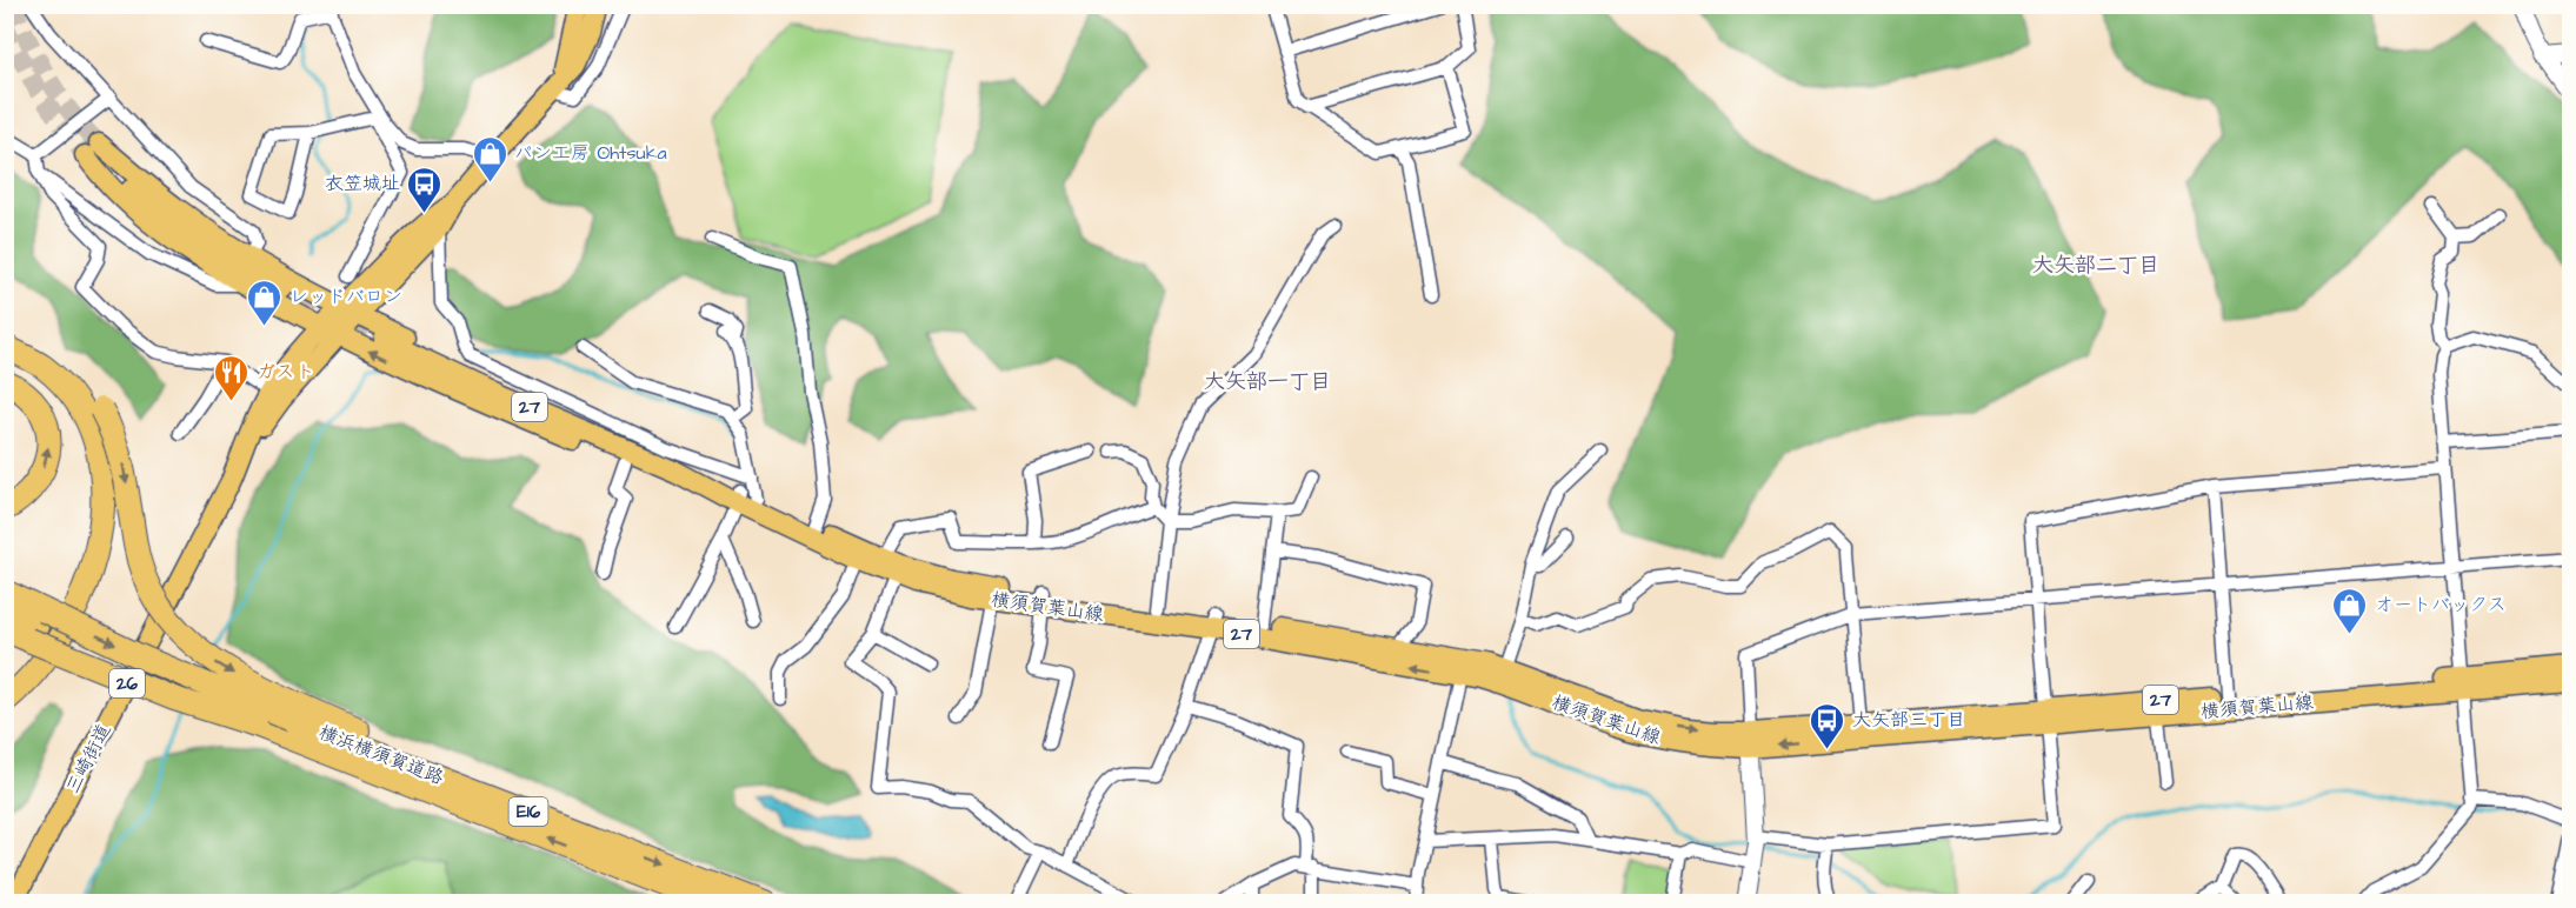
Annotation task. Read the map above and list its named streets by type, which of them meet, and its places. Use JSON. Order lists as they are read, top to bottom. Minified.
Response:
{"streets":{"highway":["横浜横須賀道路","E16"],"main road":["27","横須賀葉山線","26","三崎街道"]},"districts":["大矢部二丁目","大矢部一丁目"],"places":{"shop":["パン工房 Ohtsuka","レッドバロン","オートバックス"],"bus stop":["衣笠城址","大矢部三丁目"],"restaurant":["ガスト"]}}
